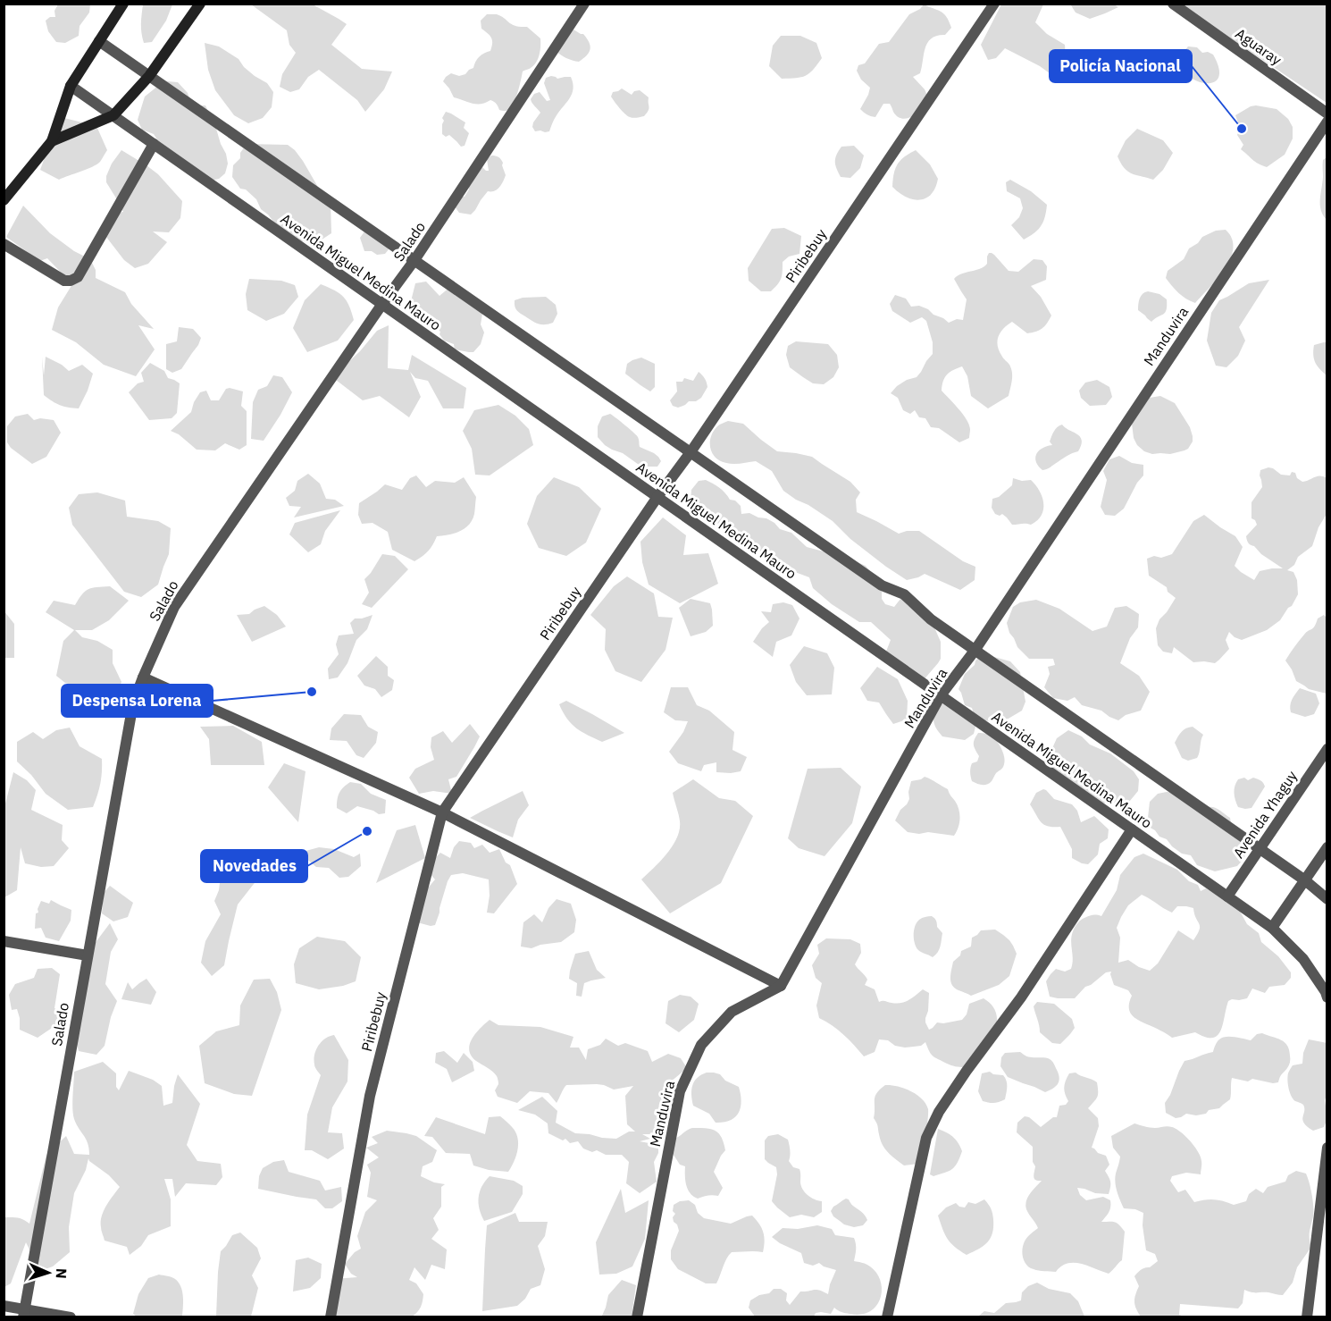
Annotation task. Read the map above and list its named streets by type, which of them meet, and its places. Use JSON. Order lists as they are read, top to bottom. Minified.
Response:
{"streets":{"street":["Aguaray","Salado","Piribebuy","Avenida Miguel Medina Mauro","Manduvira","Avenida Yhaguy"]},"crossings":[["Salado","Avenida Miguel Medina Mauro"],["Piribebuy","Avenida Miguel Medina Mauro"],["Avenida Miguel Medina Mauro","Manduvira"],["Avenida Miguel Medina Mauro","Avenida Yhaguy"]],"places":["Policía Nacional","Despensa Lorena","Novedades"],"north":"right"}
